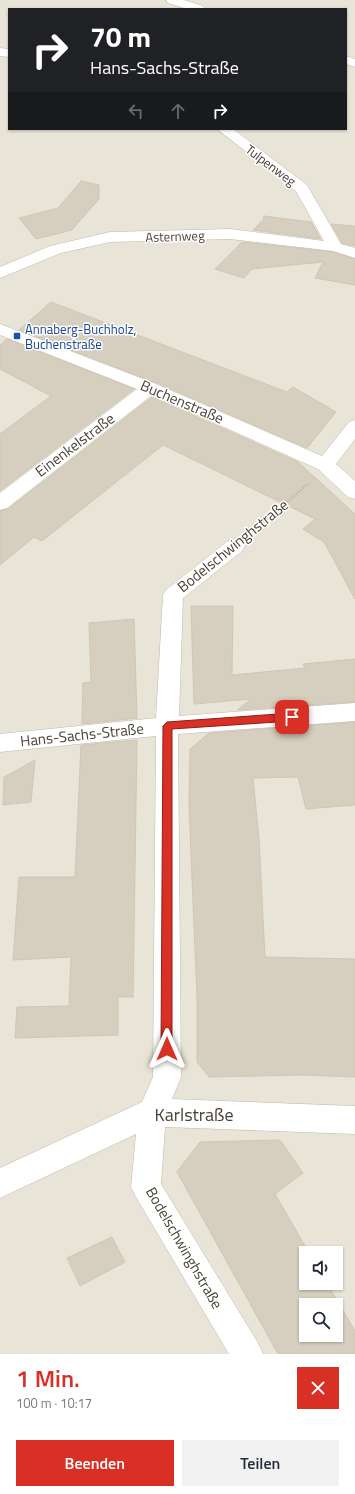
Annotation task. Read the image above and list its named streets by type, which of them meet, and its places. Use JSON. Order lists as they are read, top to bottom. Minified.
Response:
{"streets":{"street":["Tulpenweg","Asternweg","Buchenstraße","Einenkelstraße","Bodelschwinghstraße","Hans-Sachs-Straße","Karlstraße"]},"crossings":[["Tulpenweg","Asternweg"],["Buchenstraße","Einenkelstraße"],["Buchenstraße","Bodelschwinghstraße"],["Bodelschwinghstraße","Hans-Sachs-Straße"],["Bodelschwinghstraße","Karlstraße"]],"places":{"transit":["Annaberg-Buchholz, Buchenstraße"]},"page":{"turn":["70 m","Hans-Sachs-Straße"],"heading":["1 Min.","100 m · 10:17"],"buttons":["Beenden","Teilen"]}}
